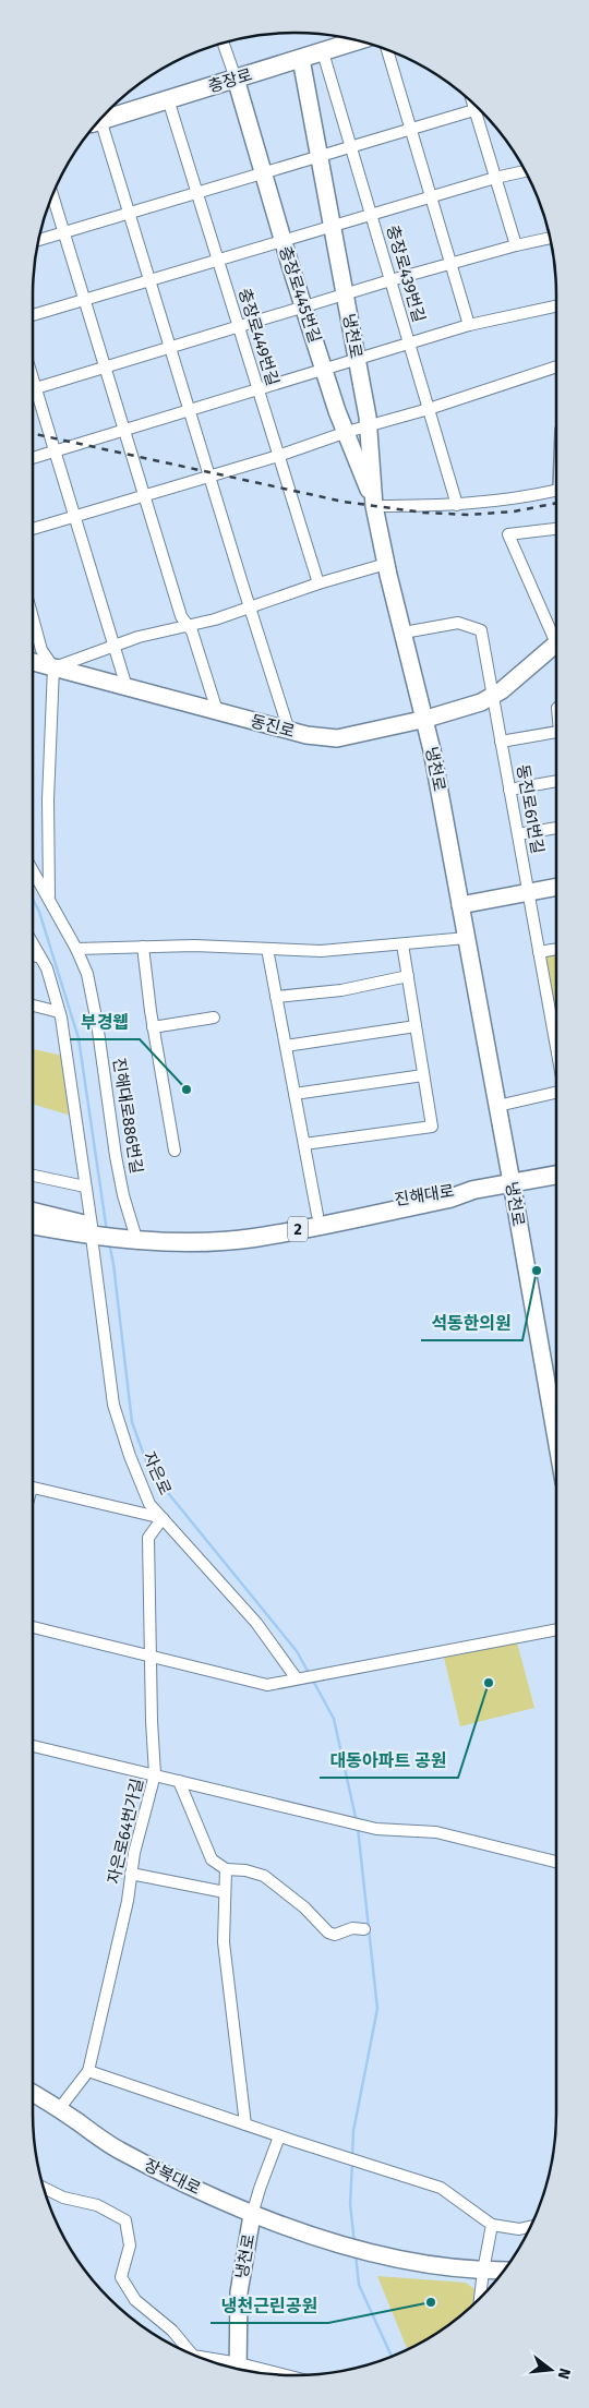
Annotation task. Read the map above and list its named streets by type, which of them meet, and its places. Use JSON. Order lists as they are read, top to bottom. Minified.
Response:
{"streets":{"main road":["충장로","충장로445번길","냉천로","동진로","진해대로","2","장복대로"],"street":["충장로439번길","충장로449번길","동진로61번길","진해대로886번길","자은로","자은로64번가길"]},"crossings":[["충장로","충장로439번길"],["충장로","충장로445번길"],["충장로","냉천로"],["충장로","충장로449번길"],["충장로445번길","냉천로"],["냉천로","동진로"],["냉천로","2"],["냉천로","장복대로"],["동진로","동진로61번길"],["진해대로886번길","진해대로"],["진해대로886번길","2"],["진해대로","2"],["2","자은로"],["자은로","자은로64번가길"],["자은로64번가길","장복대로"]],"places":["부경웹","석동한의원","대동아파트 공원","냉천근린공원"],"north":"right"}
